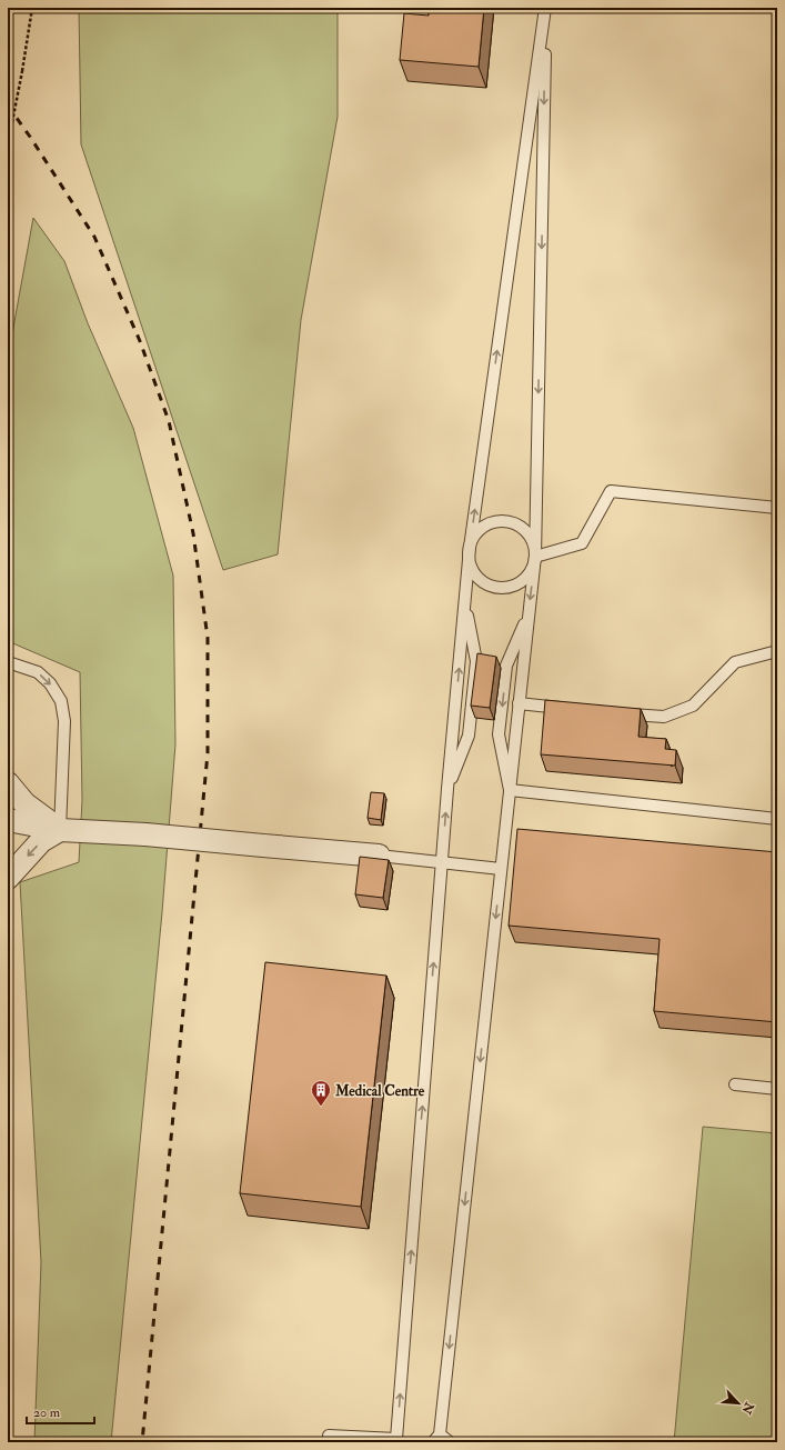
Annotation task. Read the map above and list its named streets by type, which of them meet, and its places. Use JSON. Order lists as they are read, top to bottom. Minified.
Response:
{"places":{"building":["Medical Centre"]},"scale_bar":"20 m","north":"bottom right"}
